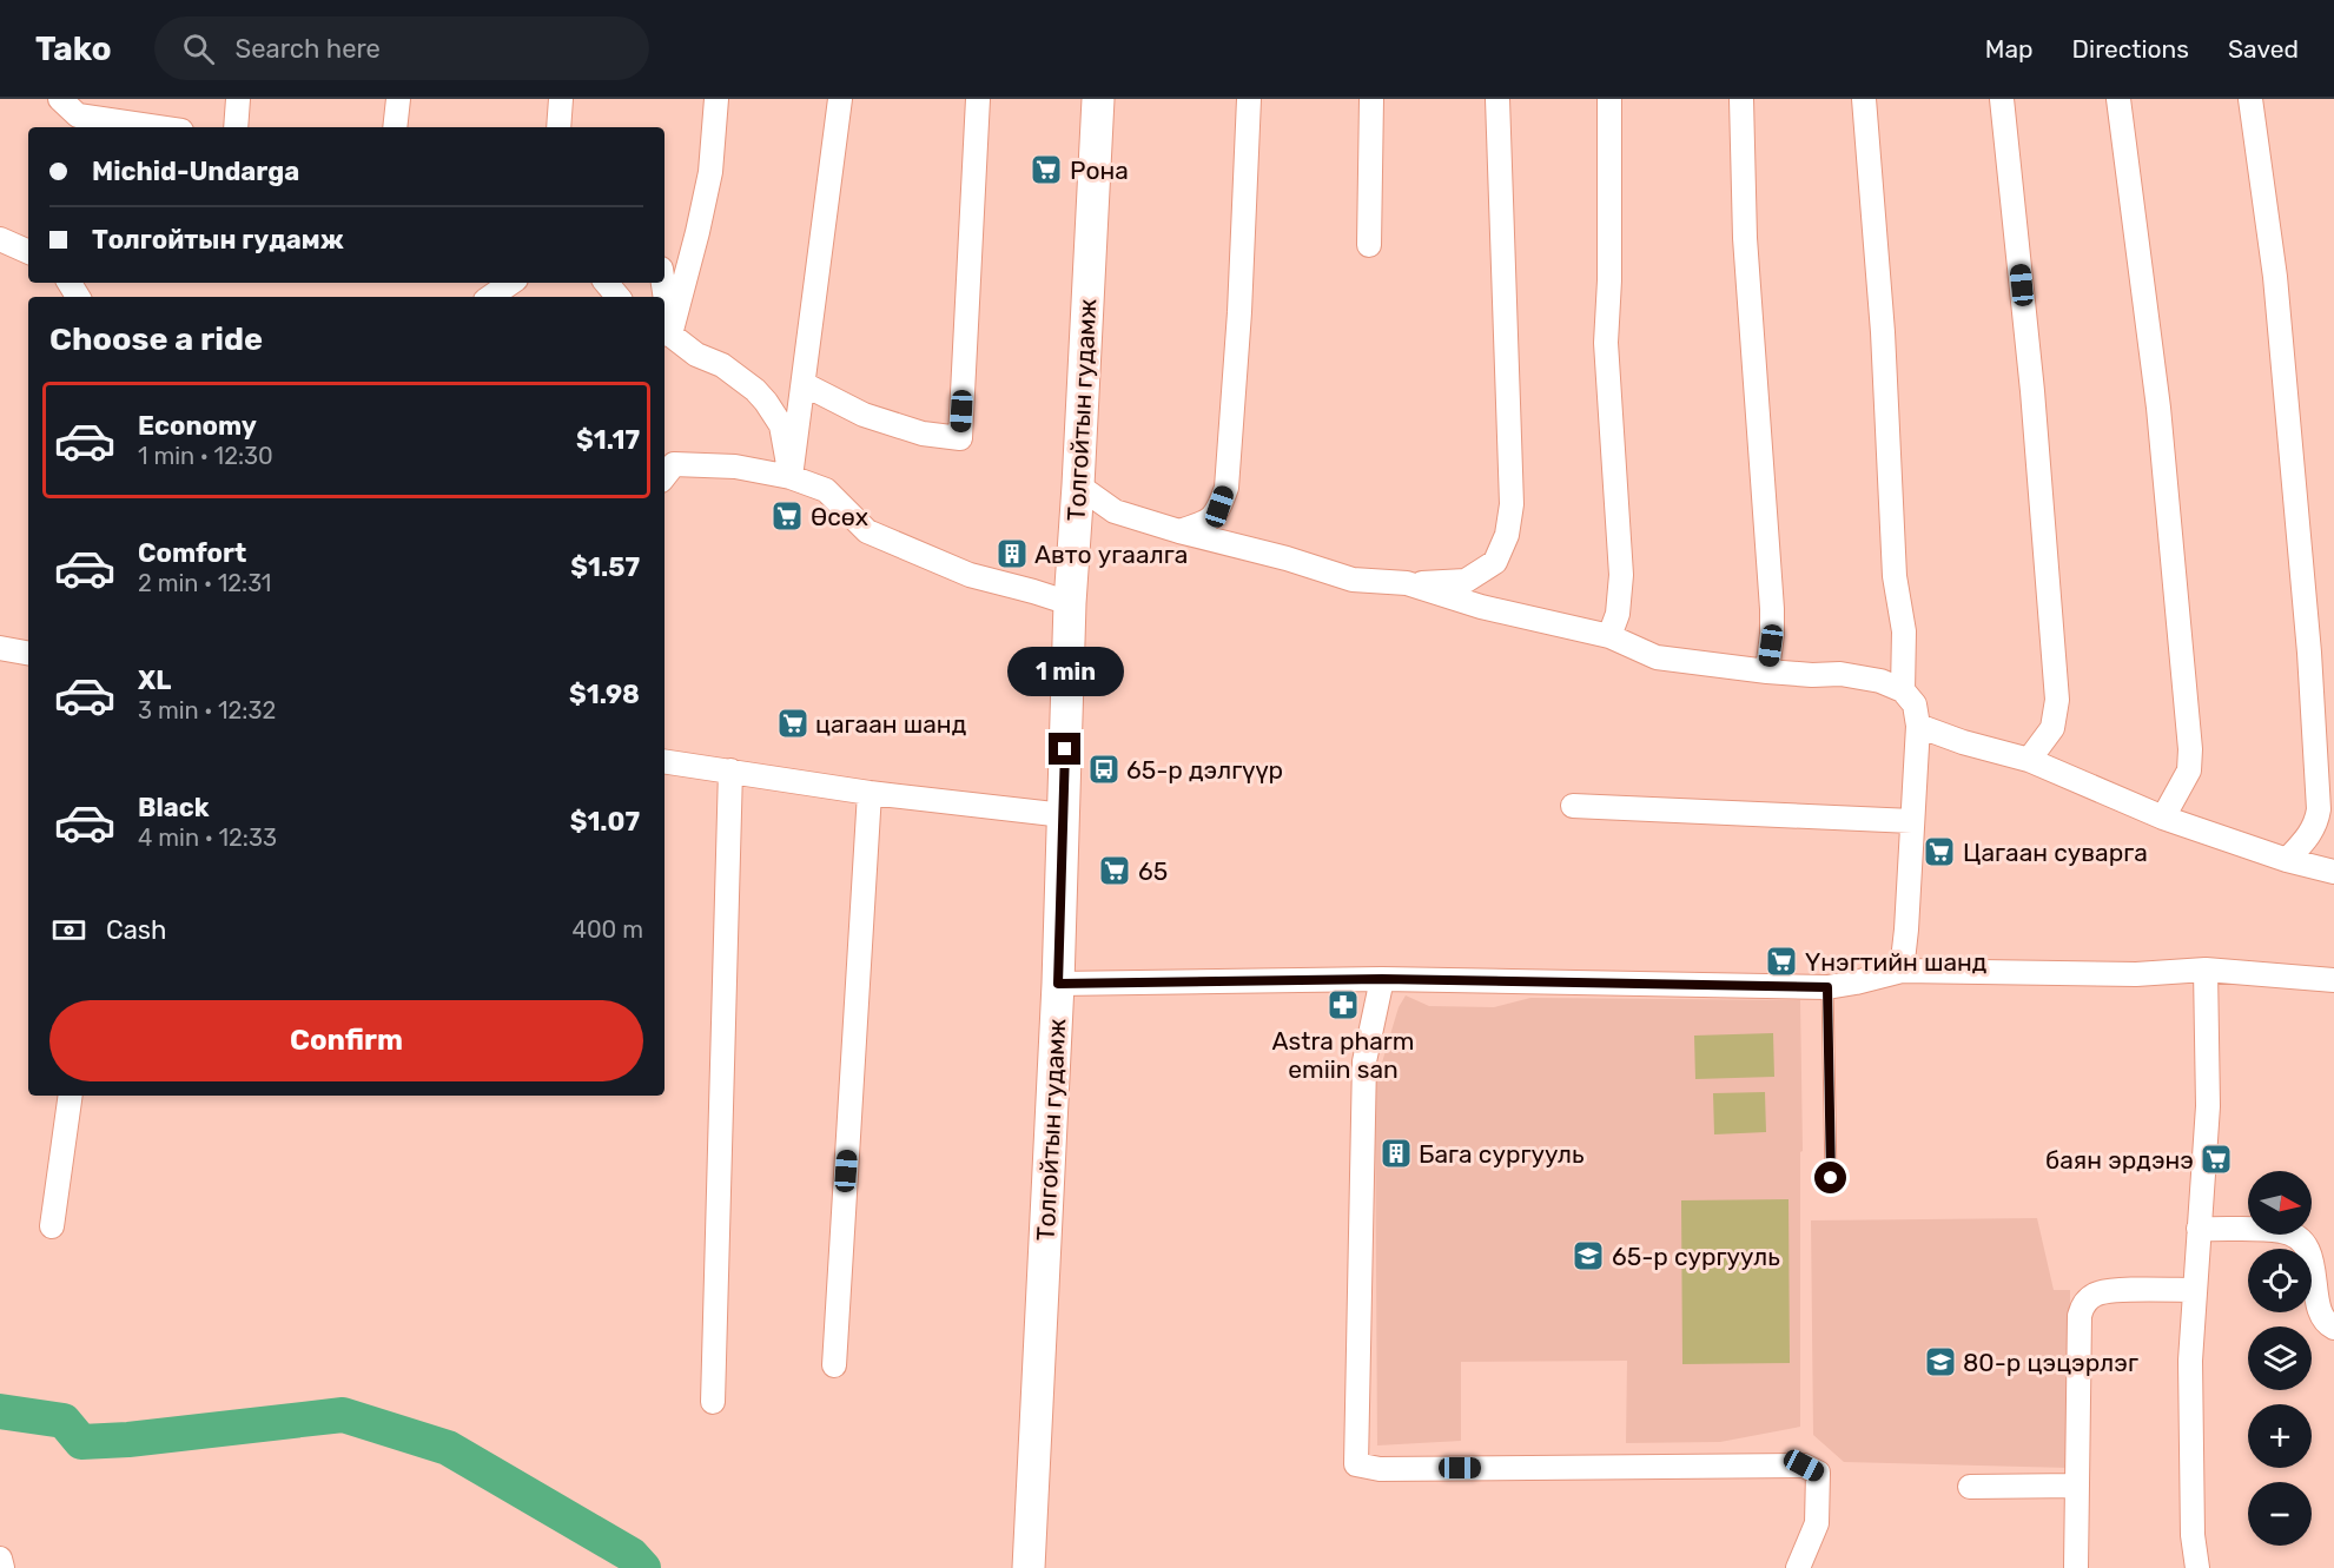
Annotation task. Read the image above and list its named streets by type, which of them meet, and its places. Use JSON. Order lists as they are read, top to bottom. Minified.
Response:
{"streets":{"main road":["Толгойтын гудамж"]},"places":{"supermarket":["Рона","Өсөх","цагаан шанд","Цагаан суварга","65","Үнэгтийн шанд","баян эрдэнэ"],"building":["Авто угаалга","Бага сургууль"],"bus stop":["65-р дэлгүүр"],"pharmacy":["Astra pharm emiin san"],"school or university":["65-р сургууль","80-р цэцэрлэг"]},"north":"right","page":{"header":"Tako","search":"Search here","nav":["Map","Directions","Saved"],"banner":["Michid-Undarga","Толгойтын гудамж"],"heading":"Choose a ride","list":[{"name":"Economy","note":"1 min · 12:30","value":"$1.17"},{"name":"Comfort","note":"2 min · 12:31","value":"$1.57"},{"name":"XL","note":"3 min · 12:32","value":"$1.98"},{"name":"Black","note":"4 min · 12:33","value":"$1.07"}],"bubble":"1 min","pay":["Cash","400 m"],"buttons":"Confirm","map_buttons":["+","−"]}}
